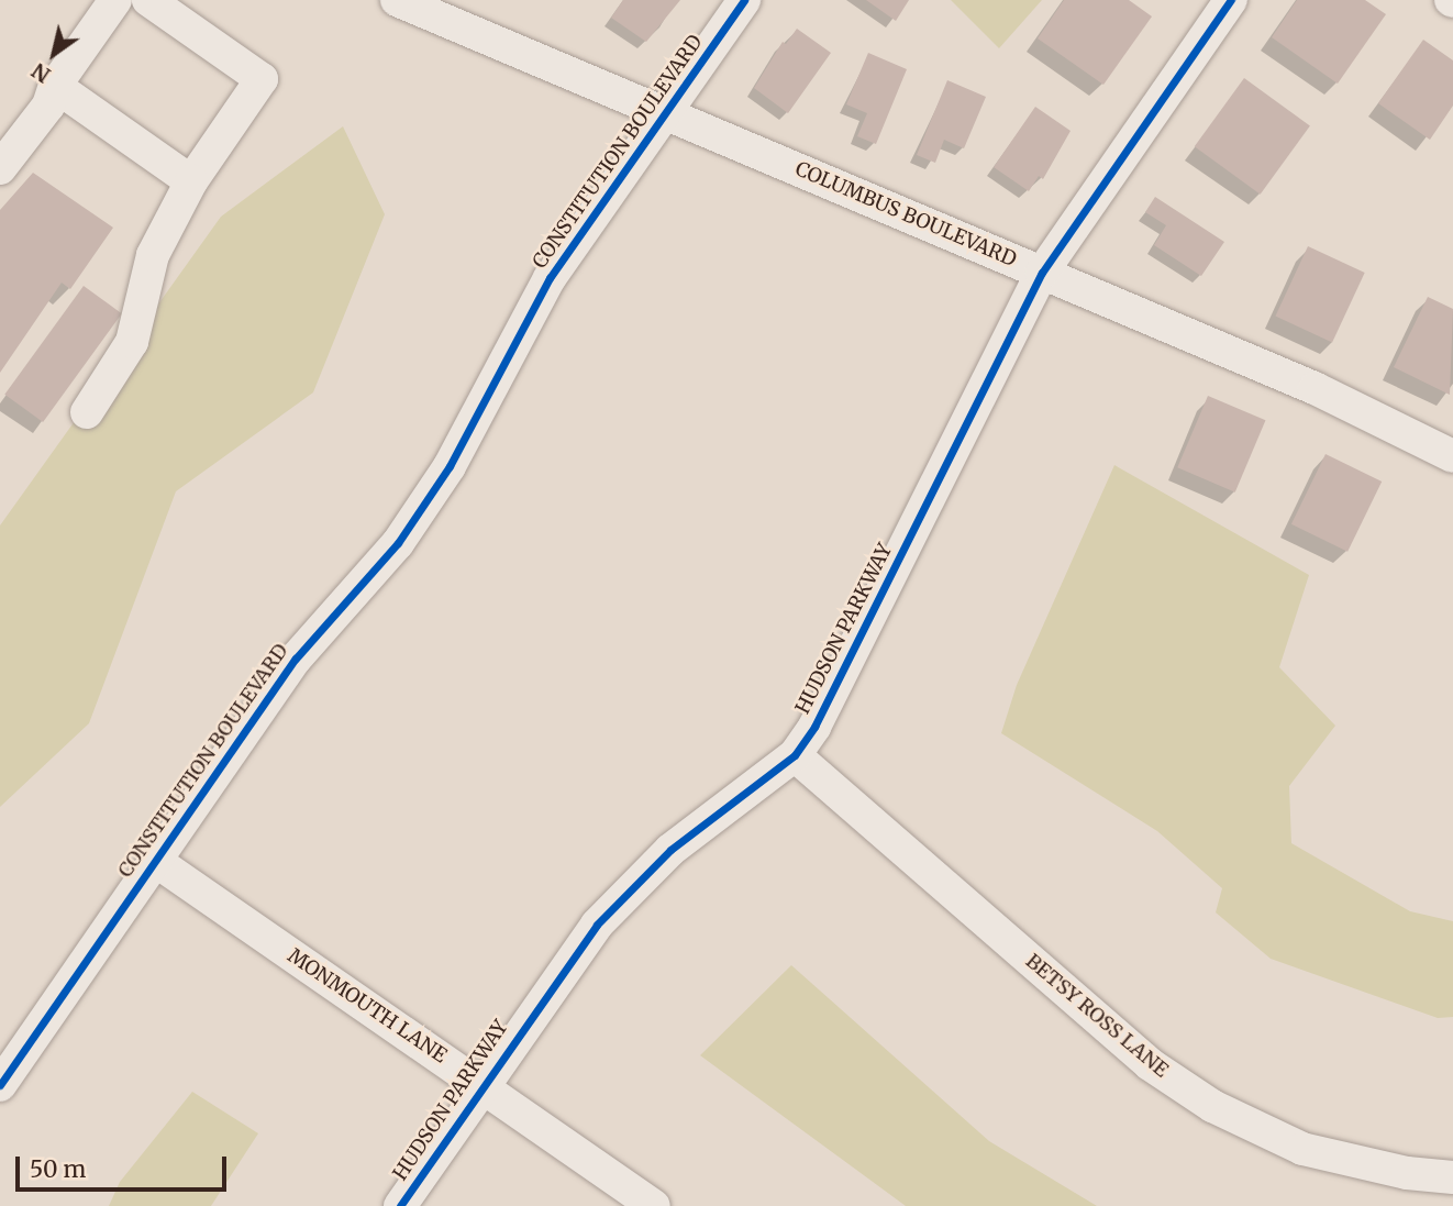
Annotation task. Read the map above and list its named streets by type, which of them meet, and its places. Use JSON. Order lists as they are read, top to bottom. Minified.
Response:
{"streets":{"street":["CONSTITUTION BOULEVARD","COLUMBUS BOULEVARD","HUDSON PARKWAY","MONMOUTH LANE","BETSY ROSS LANE"]},"crossings":[["CONSTITUTION BOULEVARD","COLUMBUS BOULEVARD"],["CONSTITUTION BOULEVARD","MONMOUTH LANE"],["COLUMBUS BOULEVARD","HUDSON PARKWAY"],["HUDSON PARKWAY","MONMOUTH LANE"],["HUDSON PARKWAY","BETSY ROSS LANE"]],"scale_bar":"50 m","north":"bottom left"}
